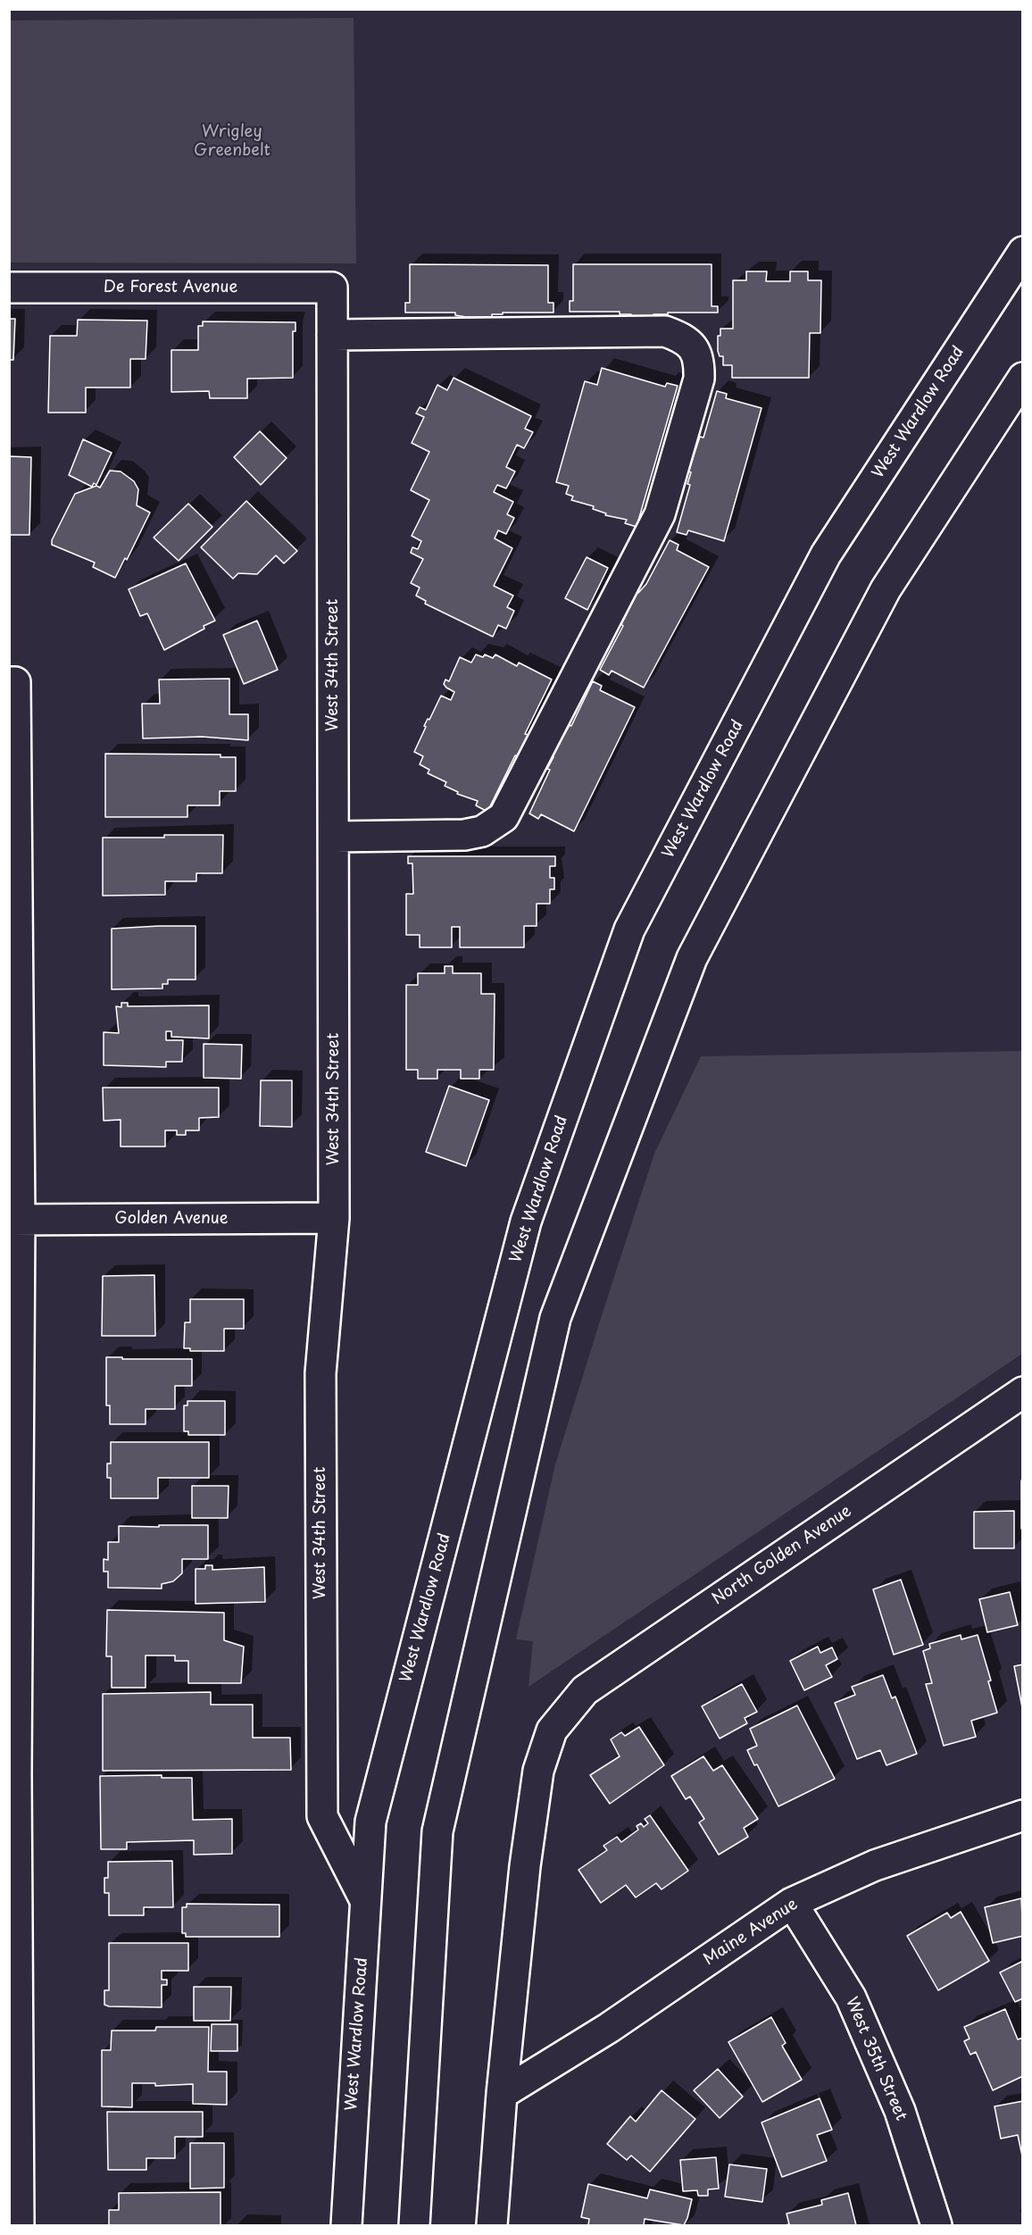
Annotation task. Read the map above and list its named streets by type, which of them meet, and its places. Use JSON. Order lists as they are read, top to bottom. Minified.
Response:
{"streets":{"street":["De Forest Avenue","West Wardlow Road","West 34th Street","Golden Avenue","North Golden Avenue","Maine Avenue","West 35th Street"]},"crossings":[["De Forest Avenue","West 34th Street"],["West Wardlow Road","West 34th Street"],["West 34th Street","Golden Avenue"],["North Golden Avenue","Maine Avenue"],["Maine Avenue","West 35th Street"]],"parks":["Wrigley Greenbelt"]}
